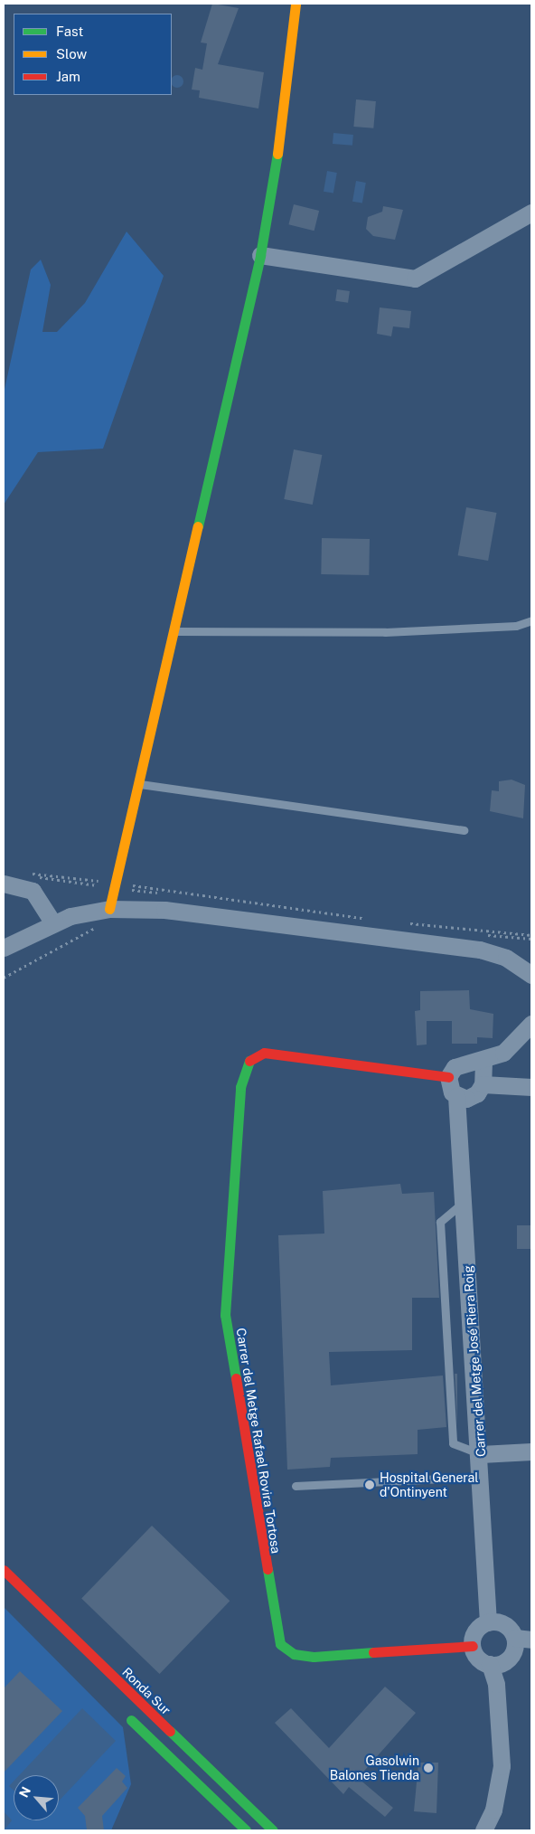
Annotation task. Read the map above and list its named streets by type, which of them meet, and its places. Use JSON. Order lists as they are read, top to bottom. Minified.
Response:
{"streets":{"street":["Carrer del Metge José Riera Roig","Carrer del Metge Rafael Rovira Tortosa","Ronda Sur"]},"crossings":[["Carrer del Metge José Riera Roig","Carrer del Metge Rafael Rovira Tortosa"]],"places":["Hospital General d'Ontinyent","Gasolwin Balones Tienda"],"legend":["Fast","Slow","Jam"],"north":"top left"}
